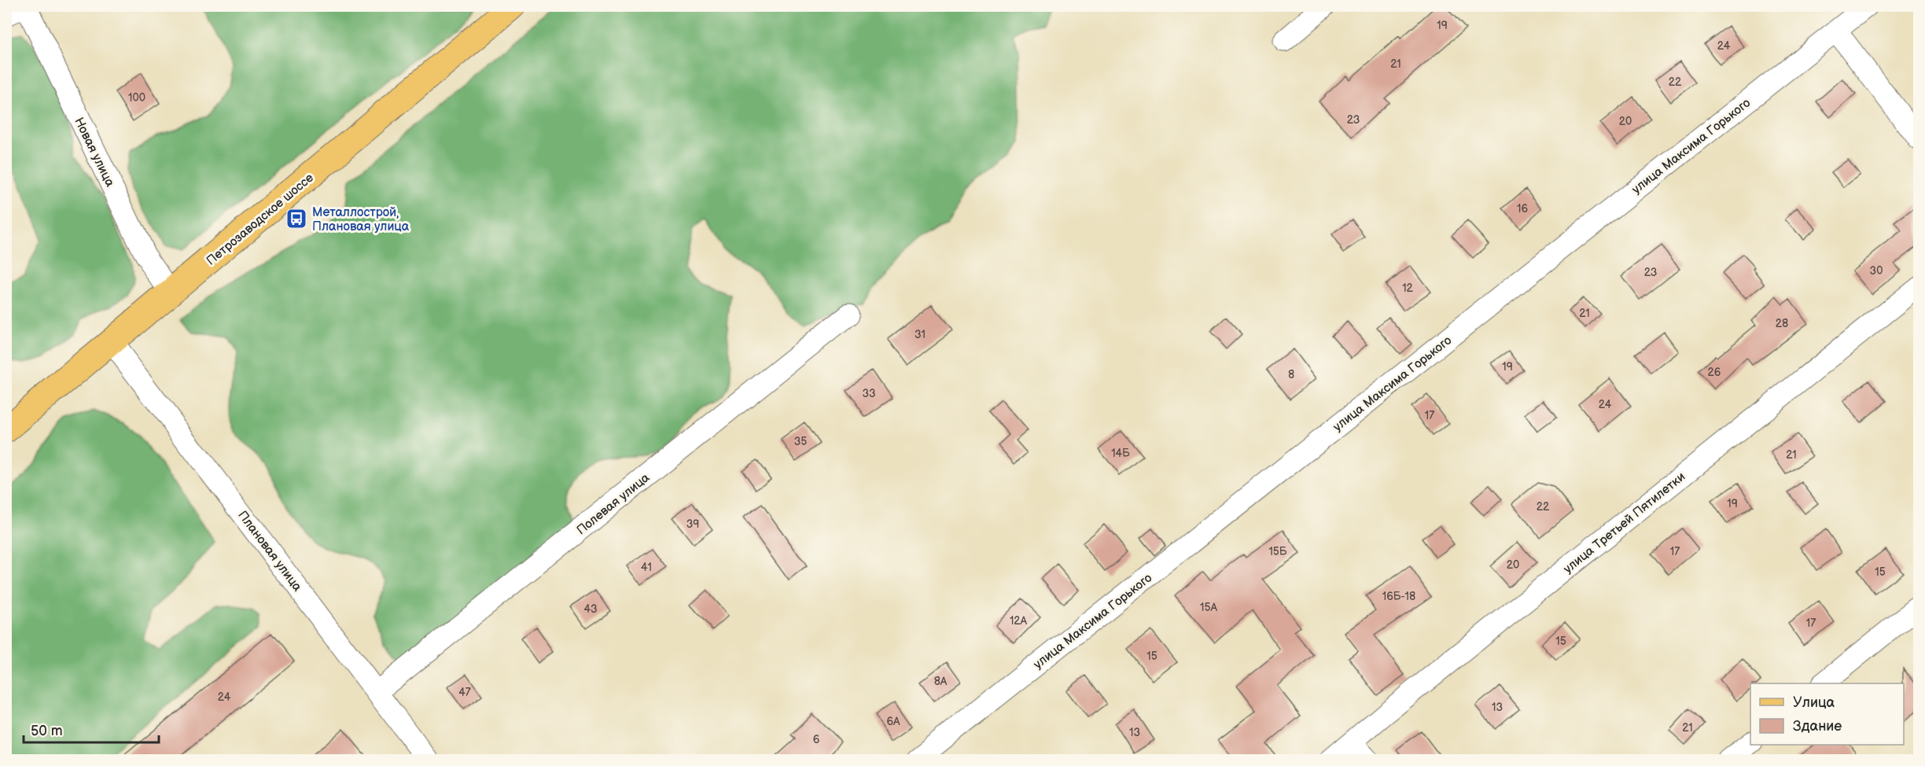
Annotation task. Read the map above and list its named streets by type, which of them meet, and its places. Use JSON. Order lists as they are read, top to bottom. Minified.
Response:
{"streets":{"main road":["Петрозаводское шоссе"],"street":["улица Максима Горького","Новая улица","Полевая улица","улица Третьей Пятилетки","Плановая улица"]},"crossings":[["Новая улица","Петрозаводское шоссе"],["Петрозаводское шоссе","Плановая улица"],["Полевая улица","Плановая улица"]],"places":{"bus stop":["Металлострой, Плановая улица"]},"house_numbers":["19","24","21","22","100","23","20","16","30","23","12","21","28","31","19","26","8","33","24","17","35","14Б","21","19","22","39","15Б","17","20","41","15","16Б-18","15А","43","12А","17","15","15","8А","47","24","13","6А","21","13","6"],"legend":["Улица","Здание"],"scale_bar":"50 m"}
